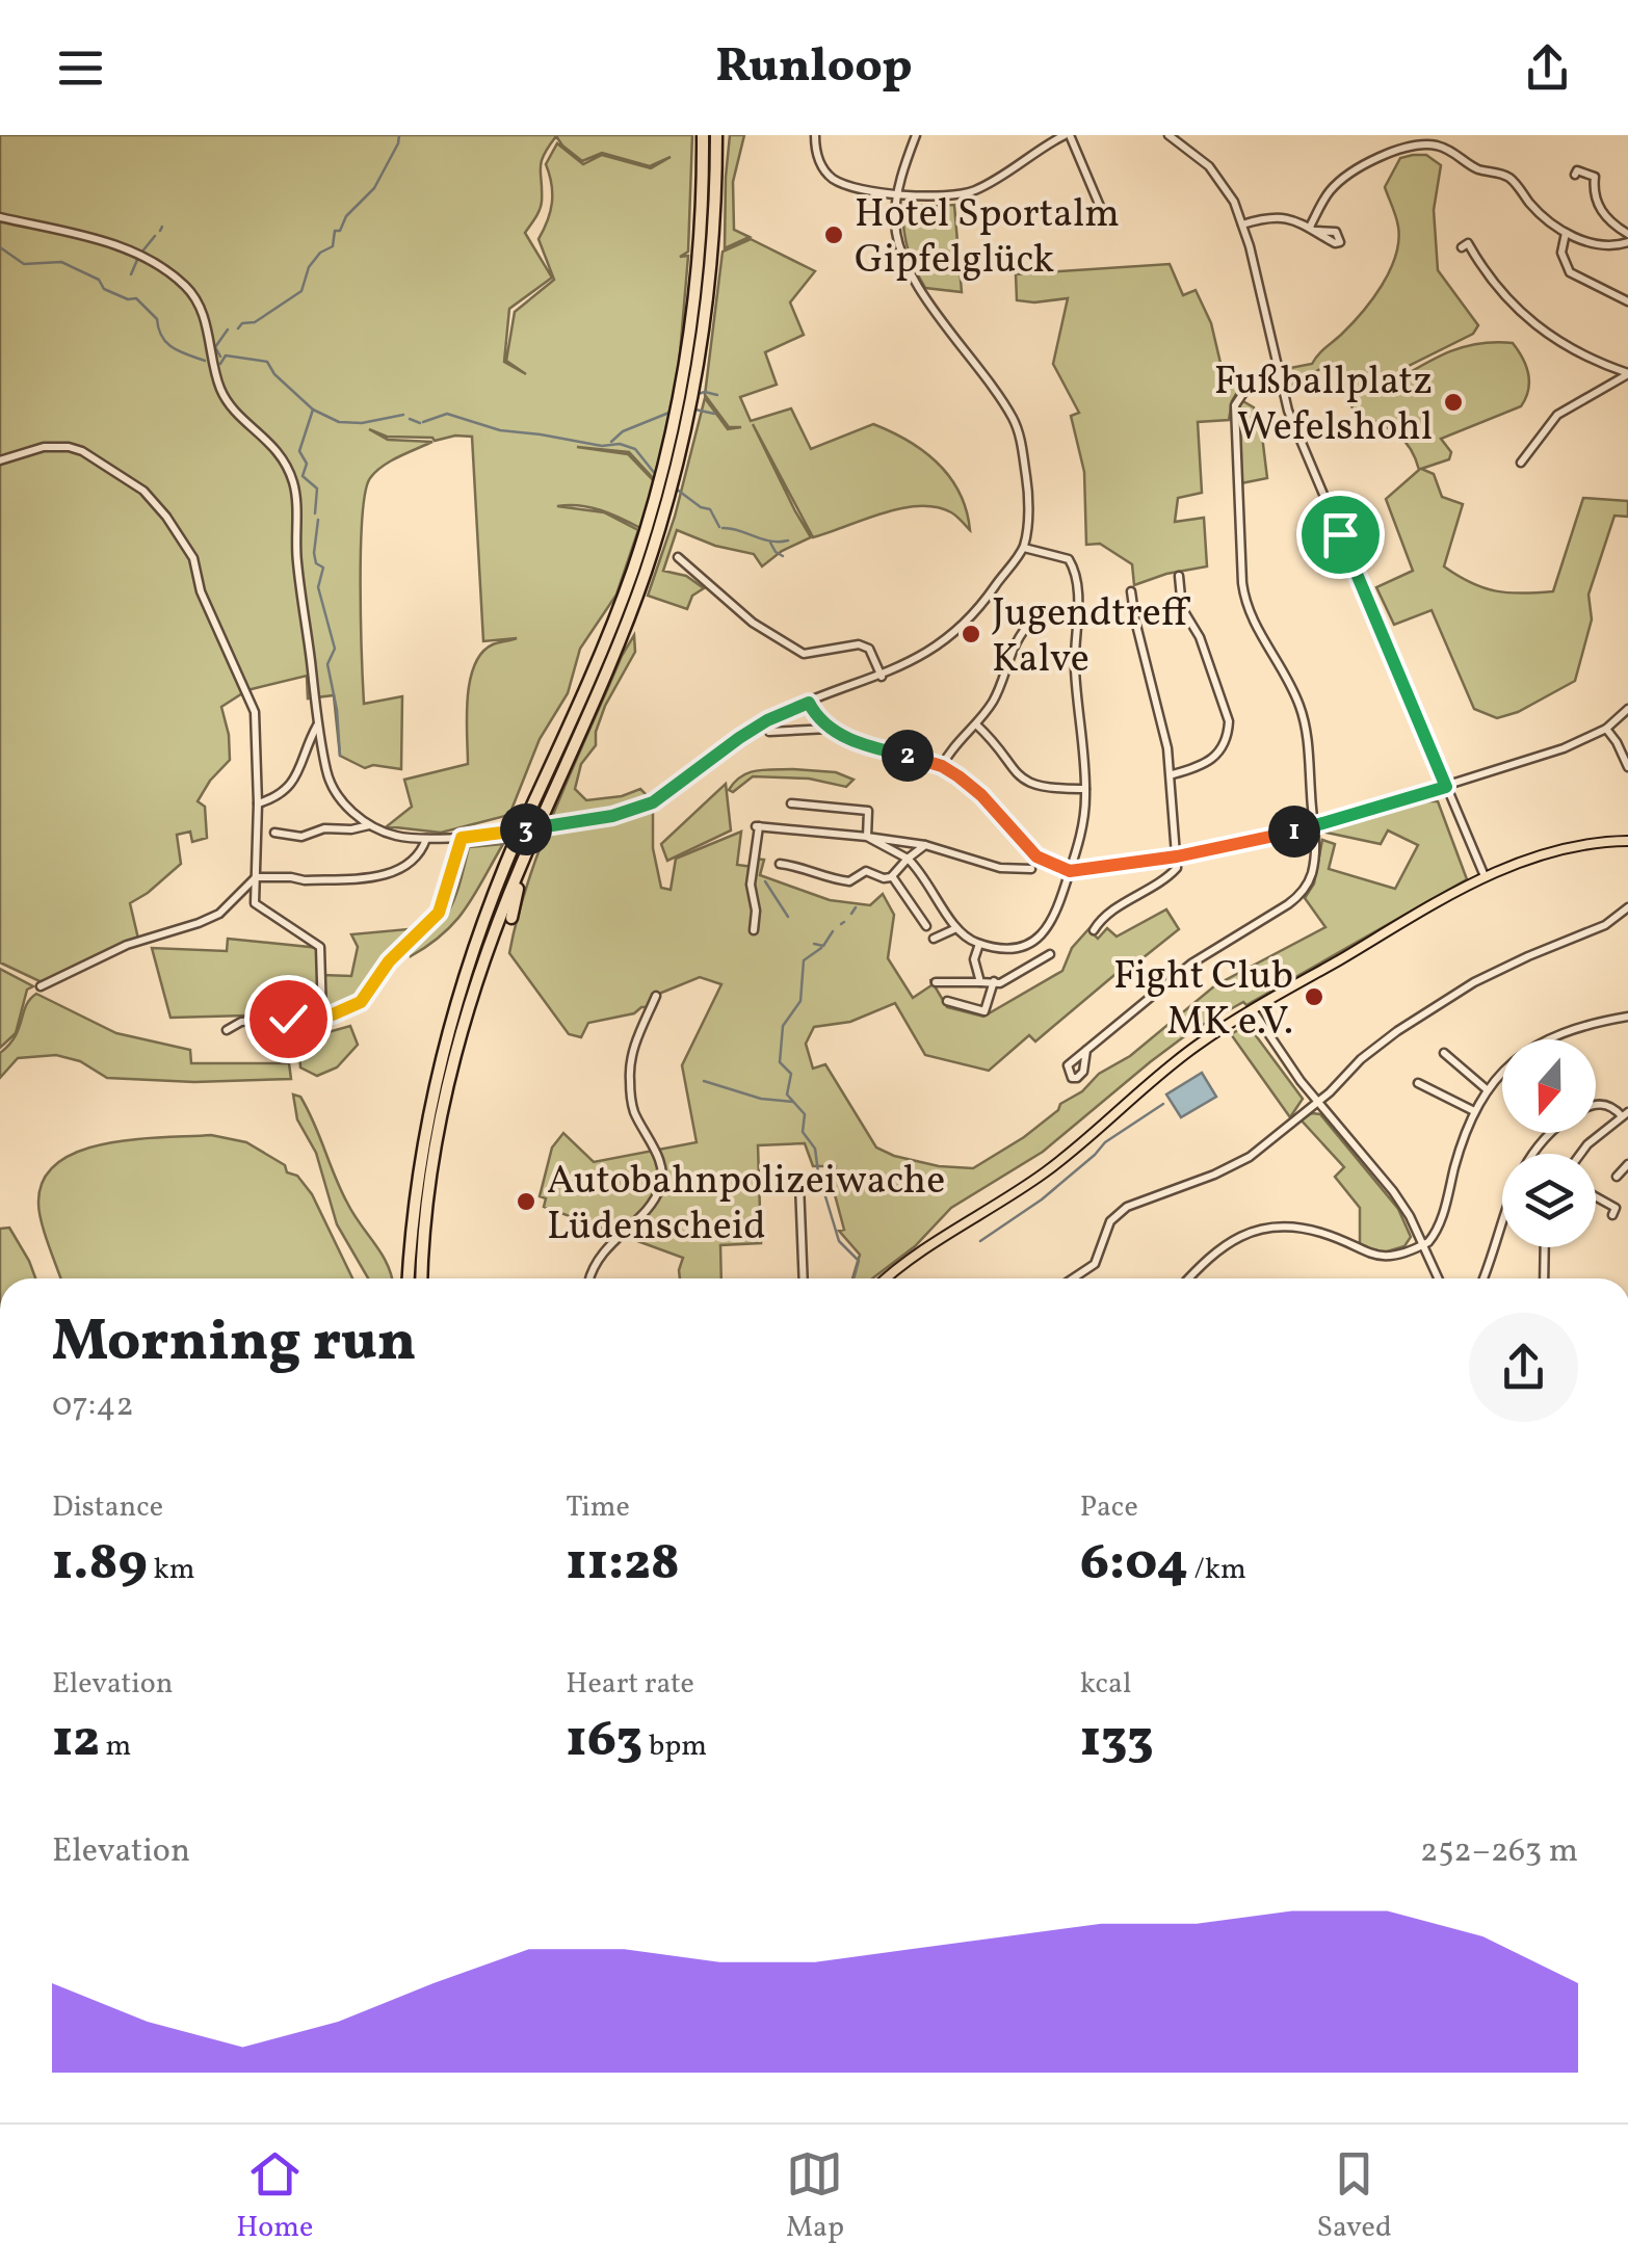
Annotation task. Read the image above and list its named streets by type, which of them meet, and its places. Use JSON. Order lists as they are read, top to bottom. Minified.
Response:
{"places":["Hotel Sportalm Gipfelglück","Fußballplatz Wefelshohl","Jugendtreff Kalve","Fight Club MK e.V.","Autobahnpolizeiwache Lüdenscheid"],"north":"bottom","page":{"header":"Runloop","pins":["2","3","1"],"heading":["Morning run","07:42"],"stats":[["Distance","1.89 km"],["Time","11:28"],["Pace","6:04 /km"],["Elevation","12 m"],["Heart rate","163 bpm"],["kcal","133"]],"chart":["Elevation","252–263 m"],"tabs":["Home","Map","Saved"]}}
